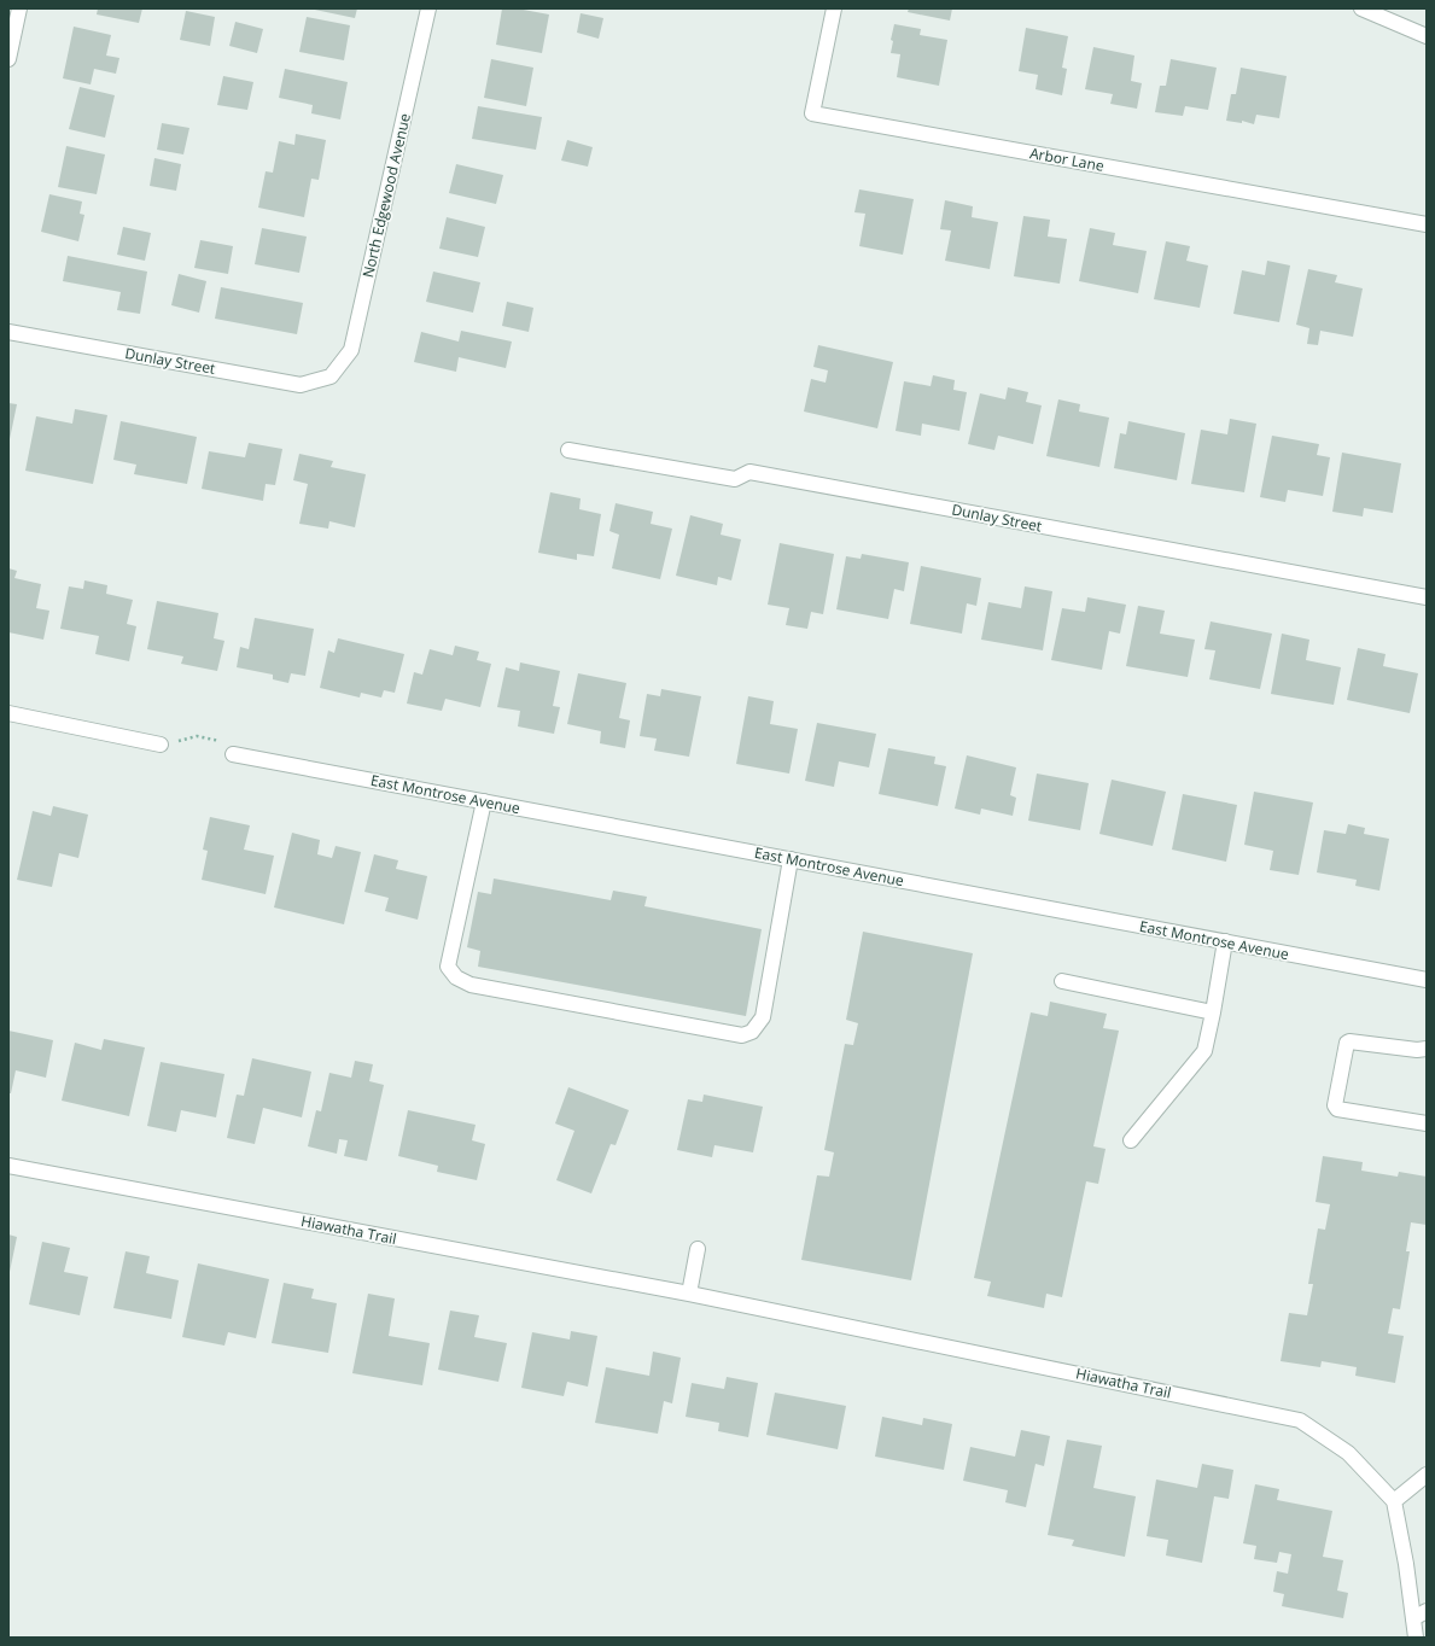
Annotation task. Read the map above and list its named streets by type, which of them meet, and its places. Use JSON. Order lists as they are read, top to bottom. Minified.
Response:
{"streets":{"street":["Arbor Lane","North Edgewood Avenue","Dunlay Street","East Montrose Avenue","Hiawatha Trail"]},"crossings":[["North Edgewood Avenue","Dunlay Street"]]}
